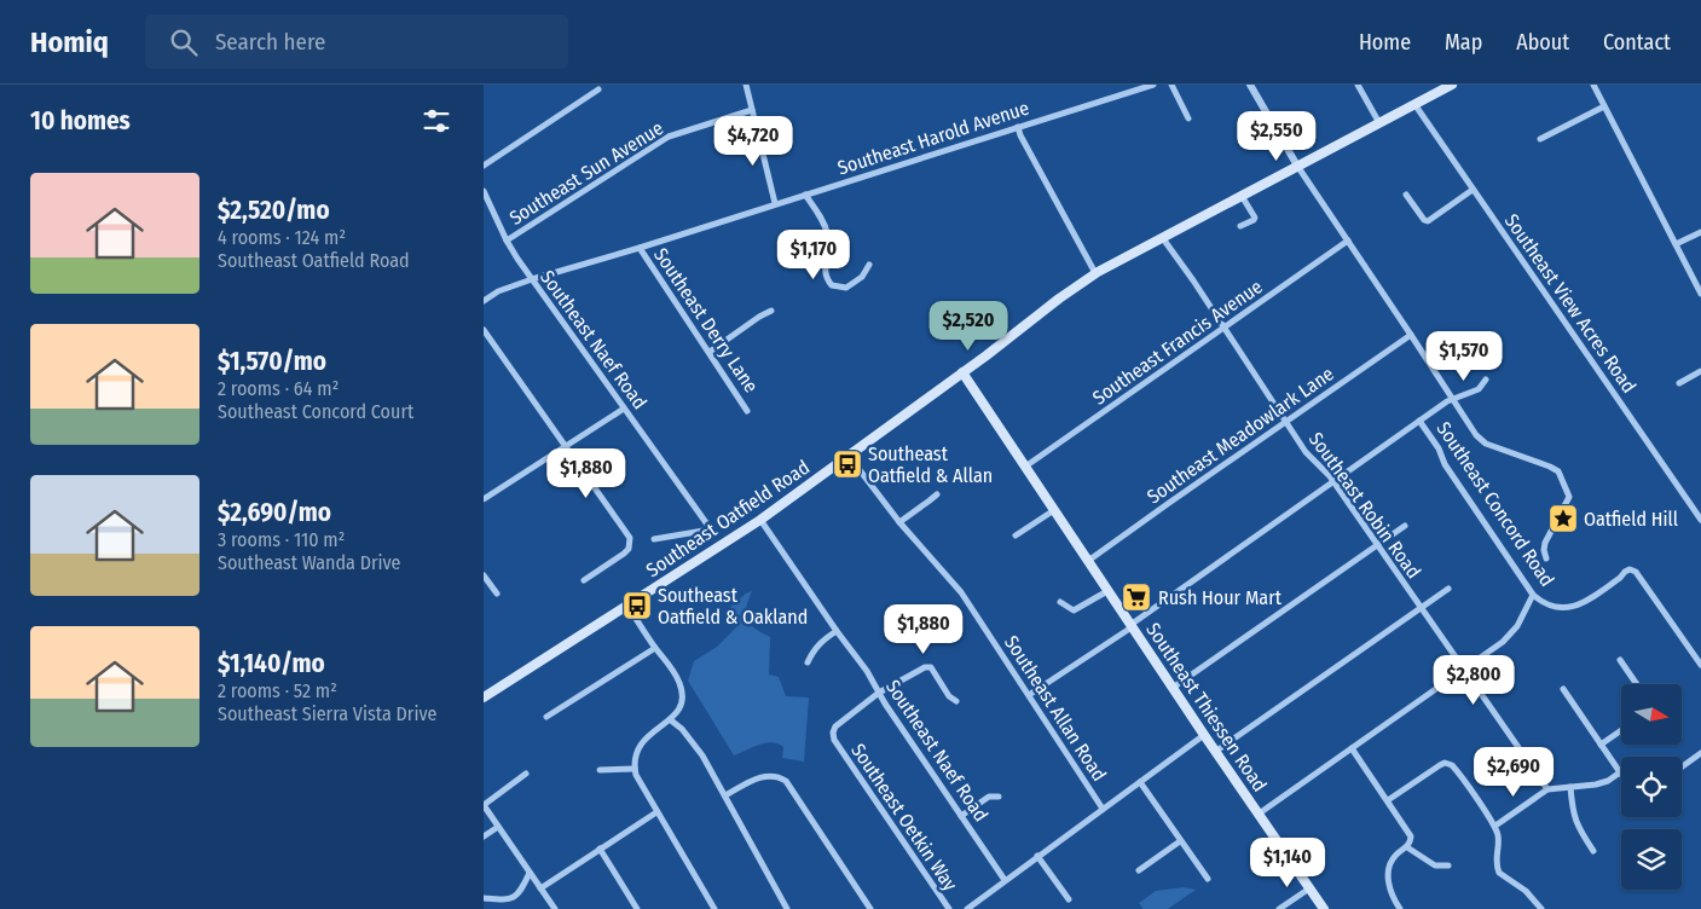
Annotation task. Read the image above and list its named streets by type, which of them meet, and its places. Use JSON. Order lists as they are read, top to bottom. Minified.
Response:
{"streets":{"main road":["Southeast Oatfield Road","Southeast Thiessen Road"],"street":["Southeast Harold Avenue","Southeast Sun Avenue","Southeast View Acres Road","Southeast Derry Lane","Southeast Naef Road","Southeast Francis Avenue","Southeast Meadowlark Lane","Southeast Concord Road","Southeast Robin Road","Southeast Allan Road","Southeast Oetkin Way"]},"crossings":[["Southeast Harold Avenue","Southeast Derry Lane"],["Southeast Harold Avenue","Southeast Naef Road"],["Southeast Sun Avenue","Southeast Naef Road"],["Southeast View Acres Road","Southeast Oatfield Road"],["Southeast Naef Road","Southeast Oatfield Road"],["Southeast Naef Road","Southeast Oetkin Way"],["Southeast Francis Avenue","Southeast Concord Road"],["Southeast Francis Avenue","Southeast Robin Road"],["Southeast Francis Avenue","Southeast Thiessen Road"],["Southeast Meadowlark Lane","Southeast Concord Road"],["Southeast Meadowlark Lane","Southeast Robin Road"],["Southeast Meadowlark Lane","Southeast Thiessen Road"],["Southeast Concord Road","Southeast Oatfield Road"],["Southeast Robin Road","Southeast Oatfield Road"],["Southeast Oatfield Road","Southeast Thiessen Road"],["Southeast Oatfield Road","Southeast Allan Road"]],"places":{"bus stop":["Southeast Oatfield & Allan","Southeast Oatfield & Oakland"],"place":["Oatfield Hill"],"supermarket":["Rush Hour Mart"]},"north":"right","page":{"header":"Homiq","search":"Search here","nav":["Home","Map","About","Contact"],"heading":"10 homes","price":["$2,550","$4,720","$1,170","$2,520","$1,570","$1,880","$1,880","$2,800","$2,690","$1,140"],"list":[{"name":"$2,520/mo","note":"4 rooms · 124 m² · Southeast Oatfield Road"},{"name":"$1,570/mo","note":"2 rooms · 64 m² · Southeast Concord Court"},{"name":"$2,690/mo","note":"3 rooms · 110 m² · Southeast Wanda Drive"},{"name":"$1,140/mo","note":"2 rooms · 52 m² · Southeast Sierra Vista Drive"}]}}
